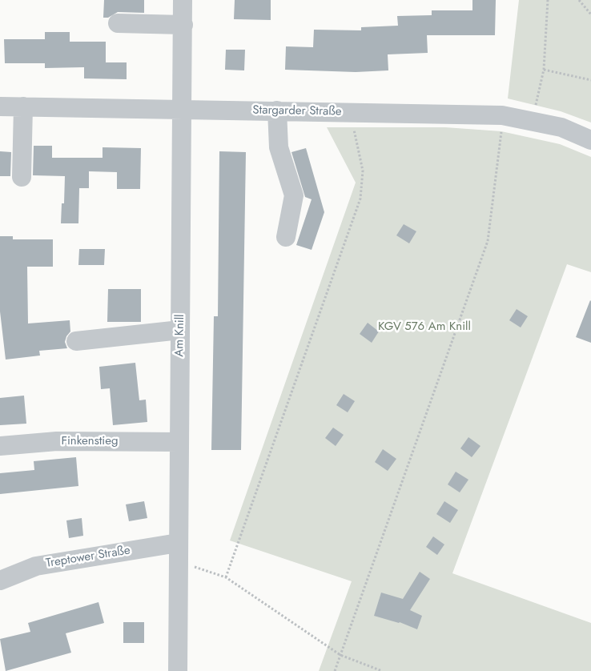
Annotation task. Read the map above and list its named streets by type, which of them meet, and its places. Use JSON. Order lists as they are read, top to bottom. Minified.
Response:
{"streets":{"street":["Stargarder Straße","Am Knill","Finkenstieg","Treptower Straße"]},"crossings":[["Stargarder Straße","Am Knill"],["Am Knill","Finkenstieg"],["Am Knill","Treptower Straße"]],"parks":["KGV 576 Am Knill"]}
